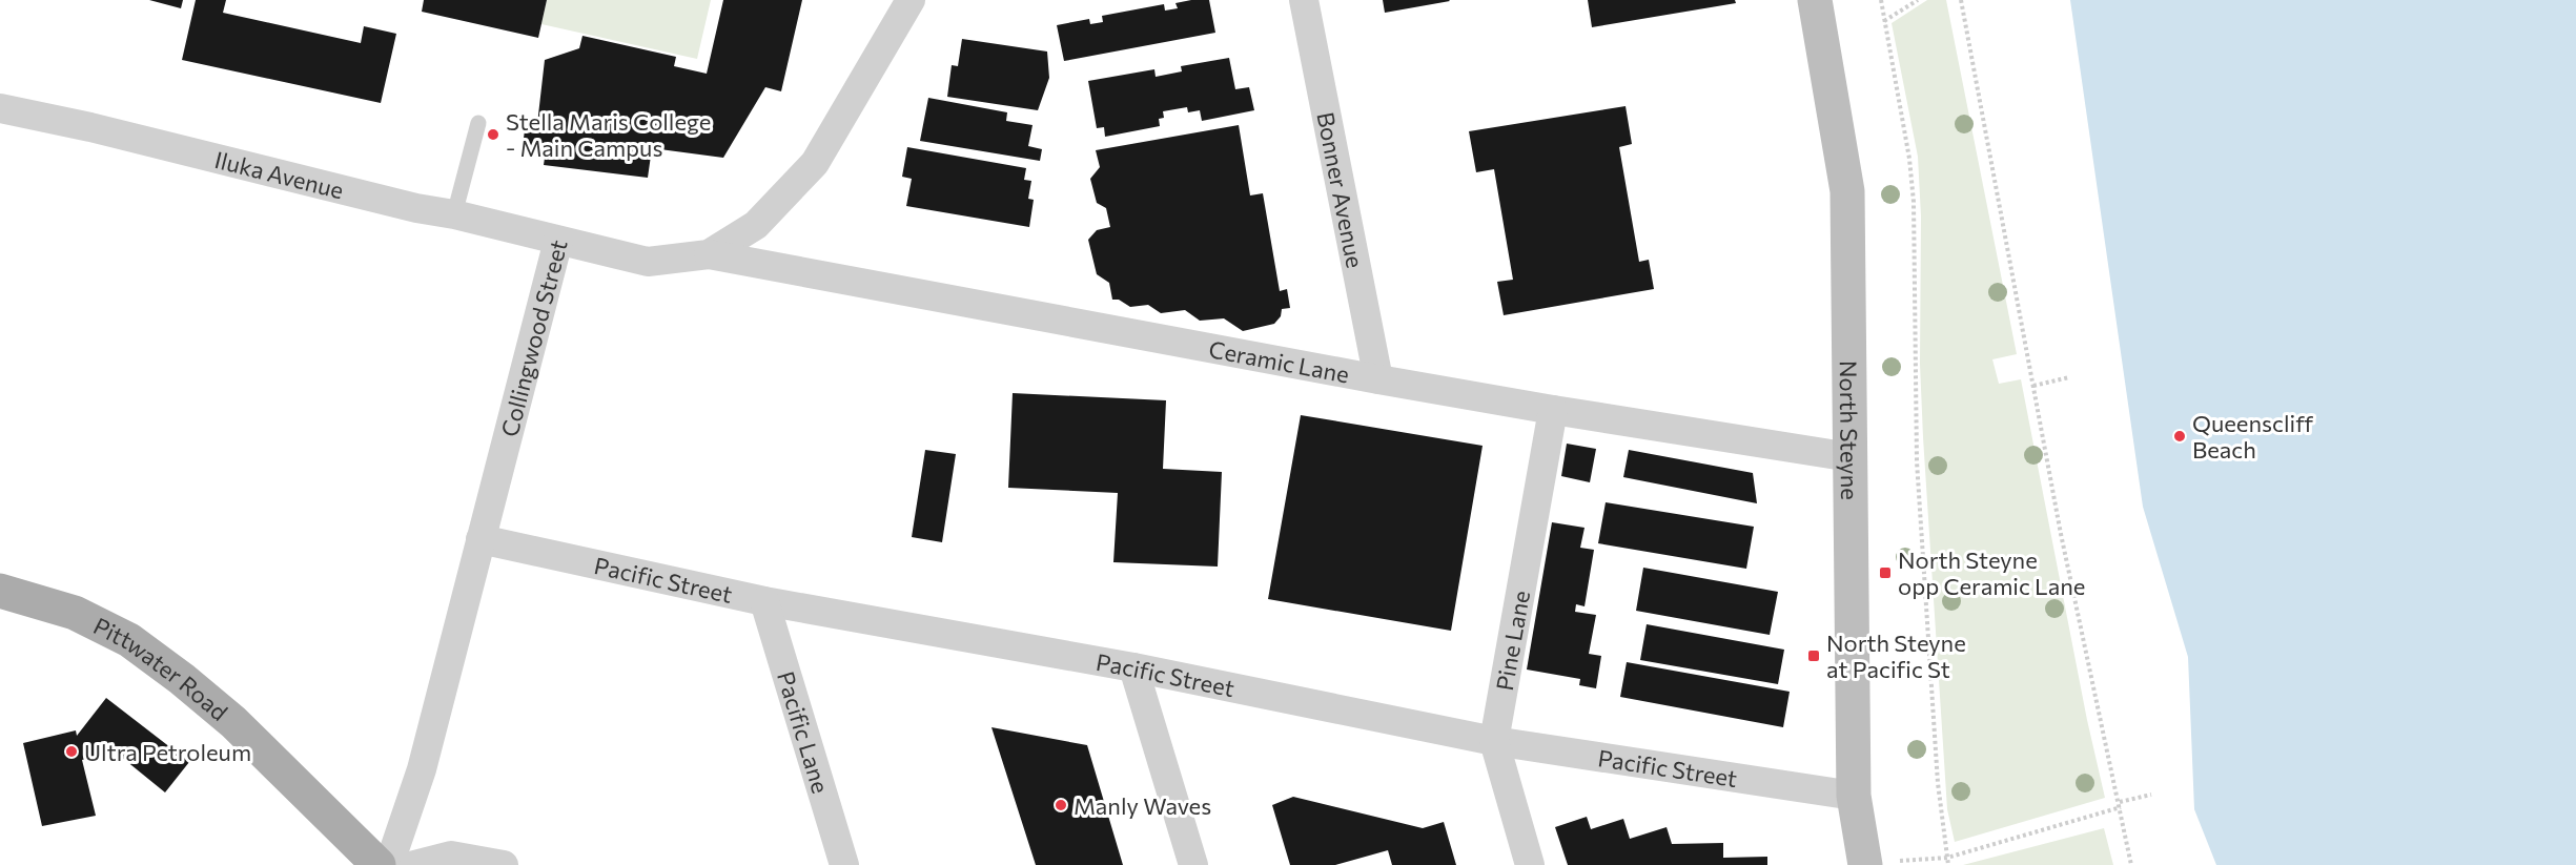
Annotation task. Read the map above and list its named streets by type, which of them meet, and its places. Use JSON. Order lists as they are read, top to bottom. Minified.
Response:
{"streets":{"main road":["North Steyne","Pittwater Road"],"street":["Iluka Avenue","Bonner Avenue","Collingwood Street","Ceramic Lane","Pacific Street","Pine Lane","Pacific Lane"]},"crossings":[["Iluka Avenue","Collingwood Street"],["Bonner Avenue","Ceramic Lane"],["Collingwood Street","Ceramic Lane"],["Collingwood Street","Pacific Street"],["Ceramic Lane","North Steyne"],["Ceramic Lane","Pine Lane"],["North Steyne","Pacific Street"],["Pacific Street","Pine Lane"],["Pacific Street","Pacific Lane"]],"places":{"other":["Stella Maris College - Main Campus","Queenscliff Beach","Ultra Petroleum","Manly Waves"],"transit":["North Steyne opp Ceramic Lane","North Steyne at Pacific St"]}}
